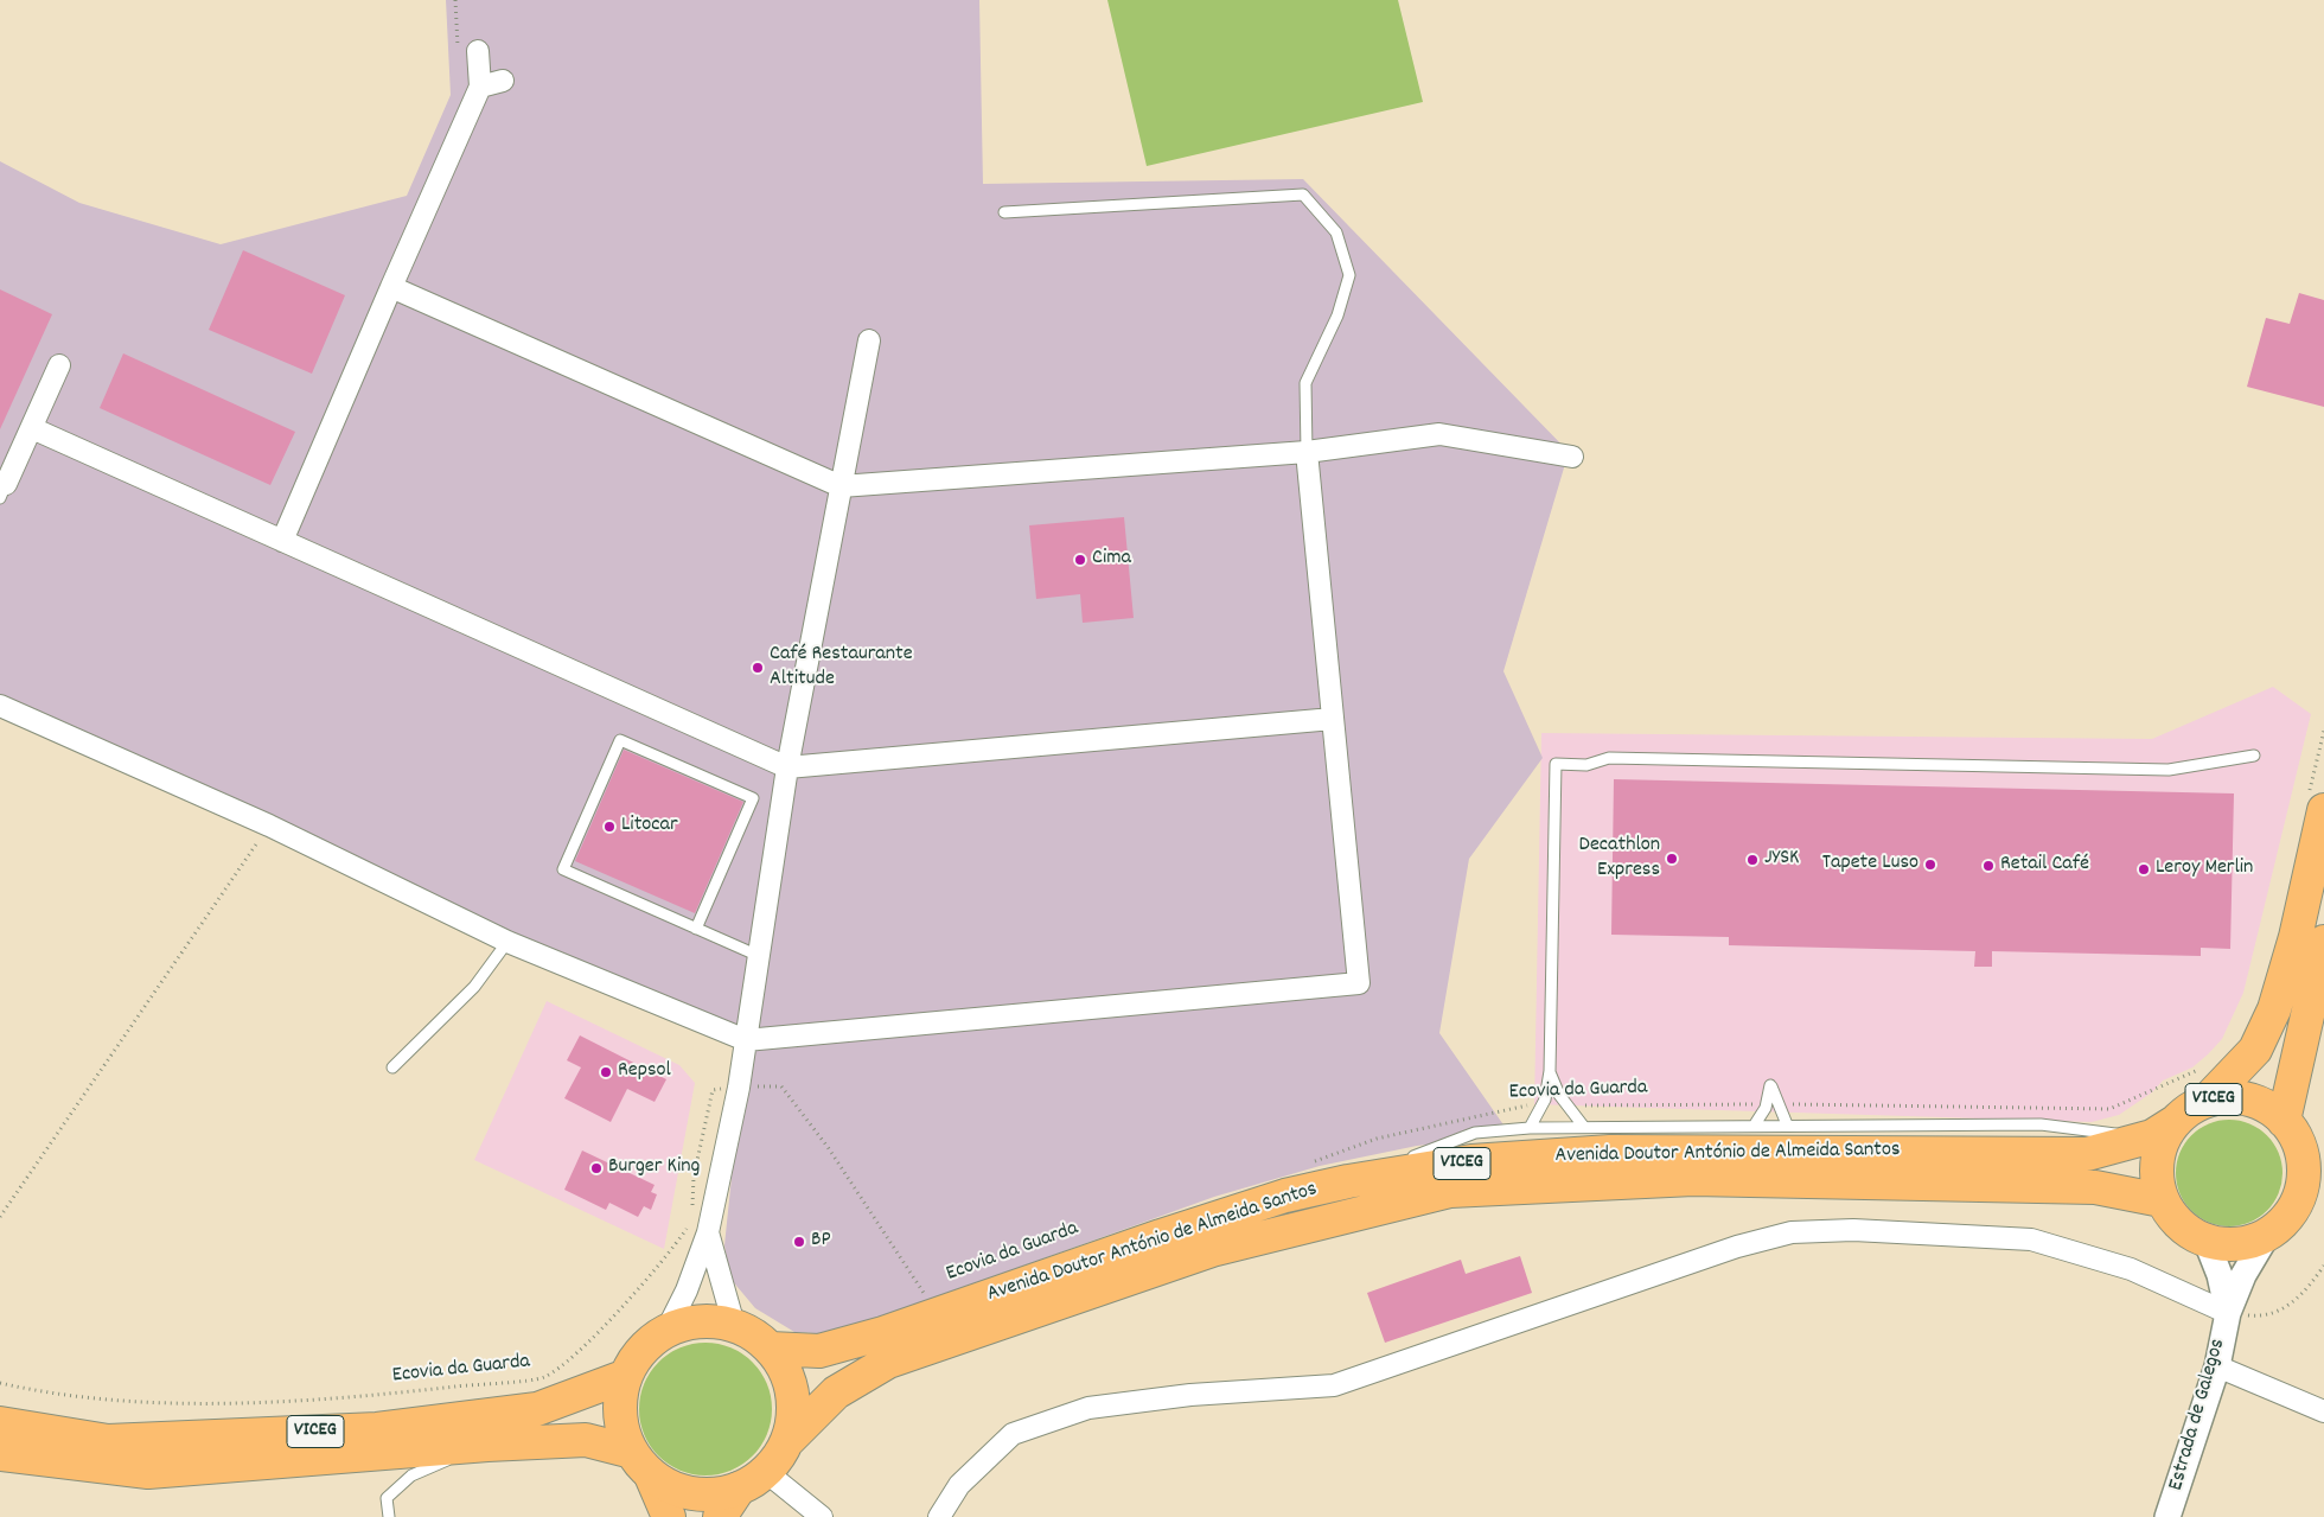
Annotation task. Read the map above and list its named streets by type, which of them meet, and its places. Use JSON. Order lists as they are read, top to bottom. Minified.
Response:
{"streets":{"main road":["VICEG","Avenida Doutor António de Almeida Santos"],"street":["Estrada de Galegos"],"path":["Ecovia da Guarda"]},"crossings":[["VICEG","Avenida Doutor António de Almeida Santos"],["Avenida Doutor António de Almeida Santos","Estrada de Galegos"]],"places":["Cima","Café Restaurante Altitude","Litocar","Decathlon Express","JYSK","Tapete Luso","Retail Café","Leroy Merlin","Repsol","Burger King","BP"]}
